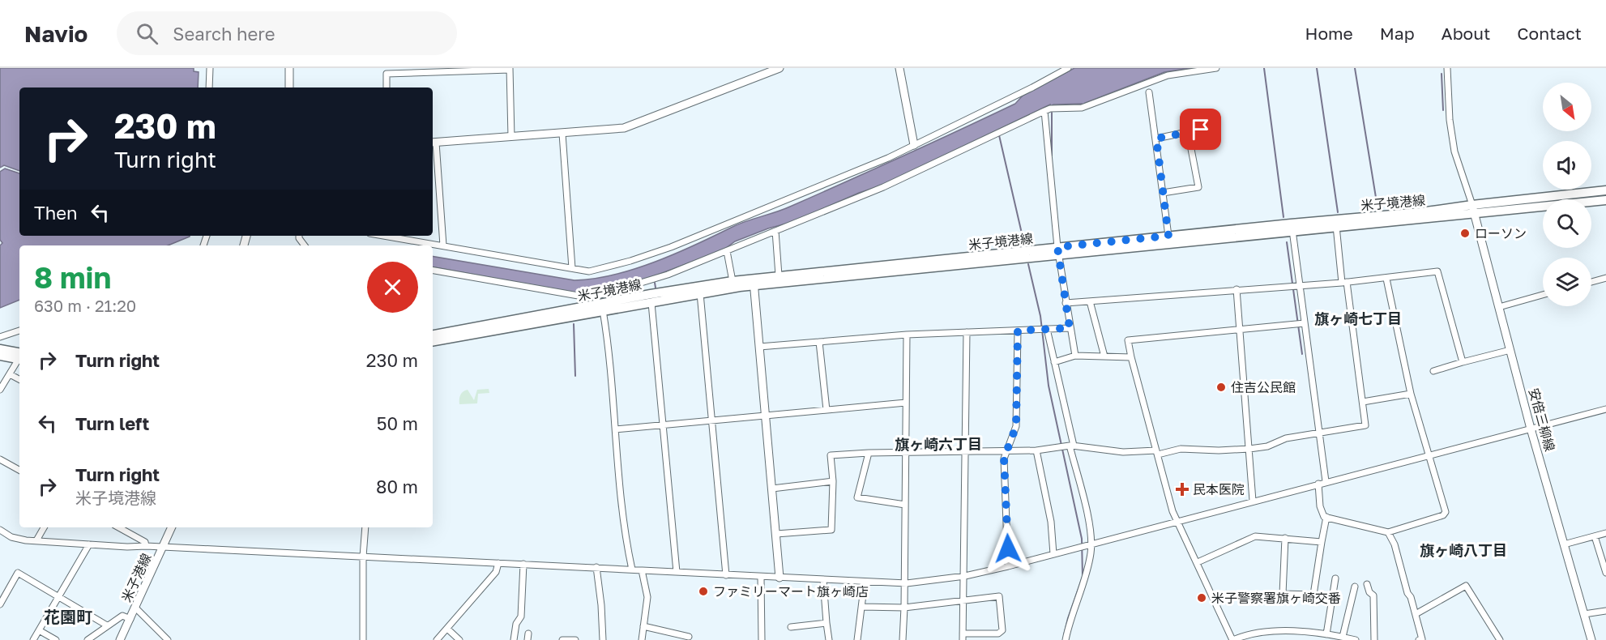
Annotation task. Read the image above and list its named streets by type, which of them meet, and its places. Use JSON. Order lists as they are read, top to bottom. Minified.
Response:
{"streets":{"main road":["米子境港線"],"street":["安倍三柳線","米子港線"]},"crossings":[["米子境港線","安倍三柳線"]],"districts":["旗ヶ崎七丁目","旗ヶ崎六丁目","旗ヶ崎八丁目","花園町"],"places":{"other":["ローソン","住吉公民館","ファミリーマート旗ヶ崎店","米子警察署旗ヶ崎交番"],"health":["民本医院"]},"north":"bottom right","page":{"header":"Navio","search":"Search here","nav":["Home","Map","About","Contact"],"turn":["230 m","Turn right"],"then":"Then","heading":["8 min","630 m · 21:20"],"list":[{"name":"Turn right","value":"230 m"},{"name":"Turn left","value":"50 m"},{"name":"Turn right","note":"米子境港線","value":"80 m"}]}}
